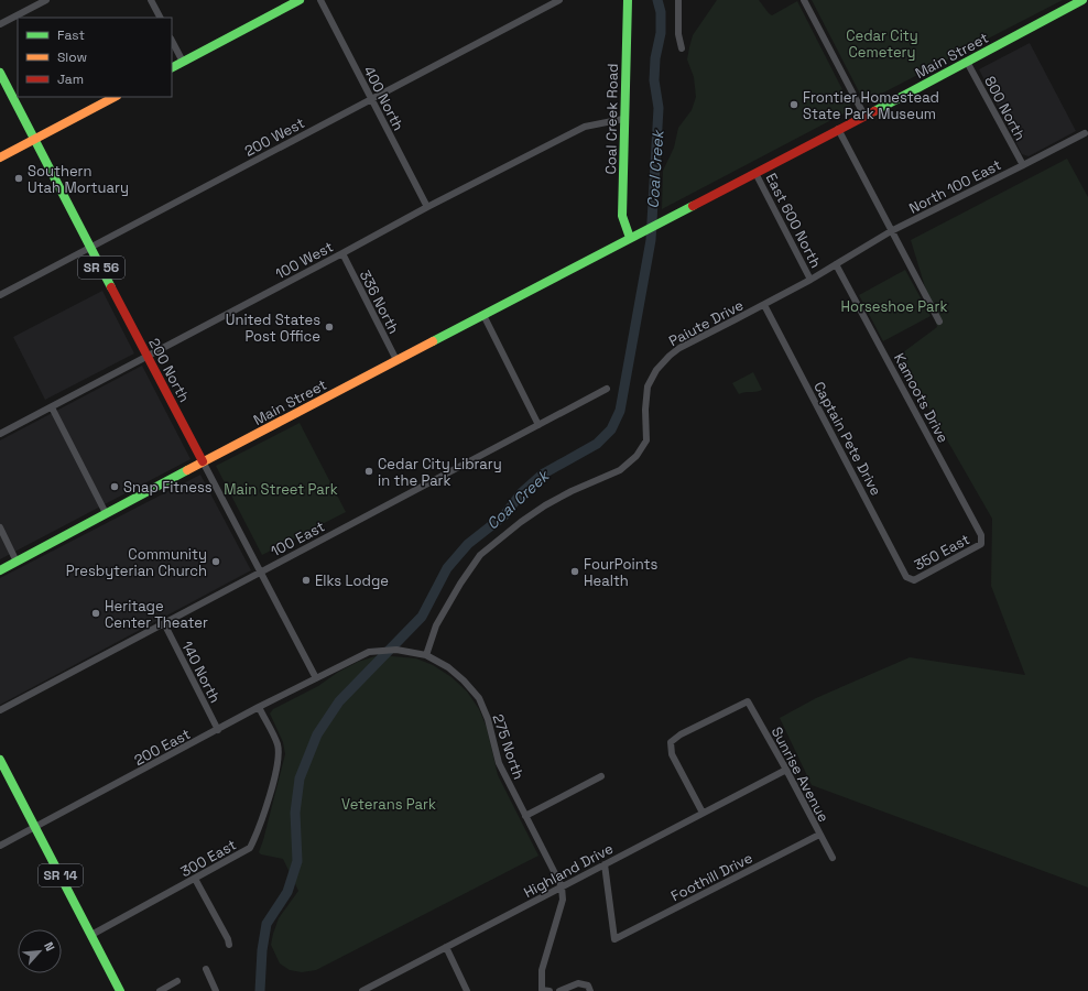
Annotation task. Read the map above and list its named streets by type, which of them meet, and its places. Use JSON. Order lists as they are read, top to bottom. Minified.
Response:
{"streets":{"main road":["Main Street","Coal Creek Road","SR 56","200 North","SR 14"],"street":["400 North","800 North","200 West","North 100 East","East 600 North","100 West","336 North","Paiute Drive","Kamoots Drive","Captain Pete Drive","100 East","350 East","140 North","200 East","275 North","Sunrise Avenue","300 East","Highland Drive","Foothill Drive"]},"crossings":[["Main Street","800 North"],["Main Street","Coal Creek Road"],["Main Street","East 600 North"],["Main Street","336 North"],["Main Street","200 North"],["400 North","200 West"],["400 North","100 West"],["800 North","North 100 East"],["Coal Creek Road","100 West"],["200 West","200 North"],["North 100 East","Paiute Drive"],["North 100 East","Kamoots Drive"],["East 600 North","Paiute Drive"],["100 West","336 North"],["100 West","200 North"],["Paiute Drive","Kamoots Drive"],["Paiute Drive","Captain Pete Drive"],["Paiute Drive","275 North"],["200 North","100 East"],["200 North","200 East"],["Kamoots Drive","350 East"],["Captain Pete Drive","350 East"],["100 East","140 North"],["140 North","200 East"],["200 East","275 North"],["200 East","300 East"],["200 East","SR 14"],["275 North","Highland Drive"],["Sunrise Avenue","Highland Drive"],["Sunrise Avenue","Foothill Drive"],["300 East","SR 14"],["Highland Drive","Foothill Drive"]],"water":["Coal Creek"],"parks":["Cedar City Cemetery","Horseshoe Park","Main Street Park","Veterans Park"],"places":["Frontier Homestead State Park Museum","Southern Utah Mortuary","United States Post Office","Cedar City Library in the Park","Snap Fitness","Community Presbyterian Church","FourPoints Health","Elks Lodge","Heritage Center Theater"],"legend":["Fast","Slow","Jam"],"north":"top right"}
